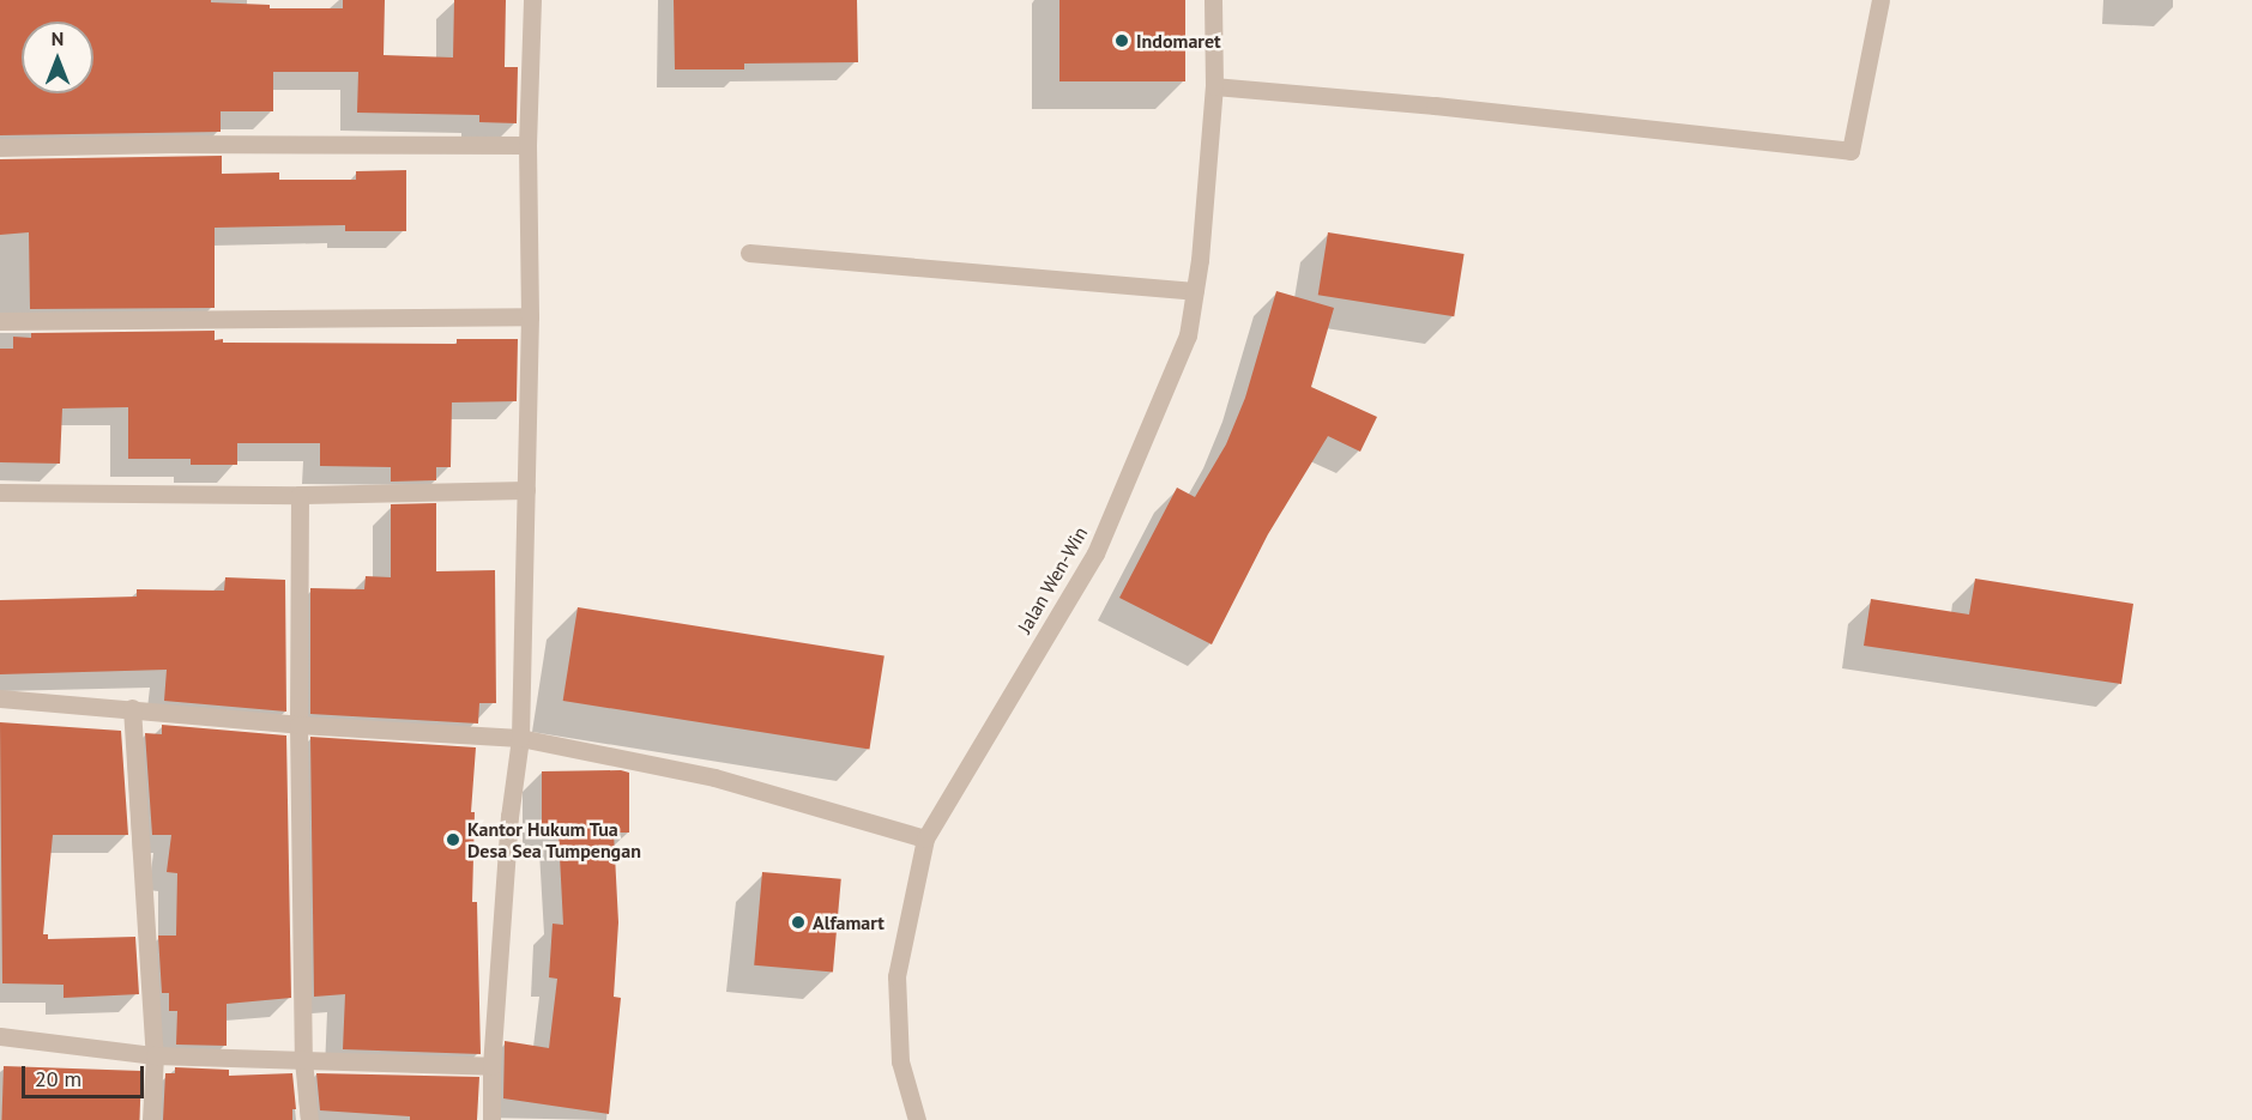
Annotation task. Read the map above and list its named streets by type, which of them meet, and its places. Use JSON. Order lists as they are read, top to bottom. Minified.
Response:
{"streets":{"street":["Jalan Wen-Win"]},"places":["Indomaret","Kantor Hukum Tua Desa Sea Tumpengan","Alfamart"],"scale_bar":"20 m","north":"top"}
